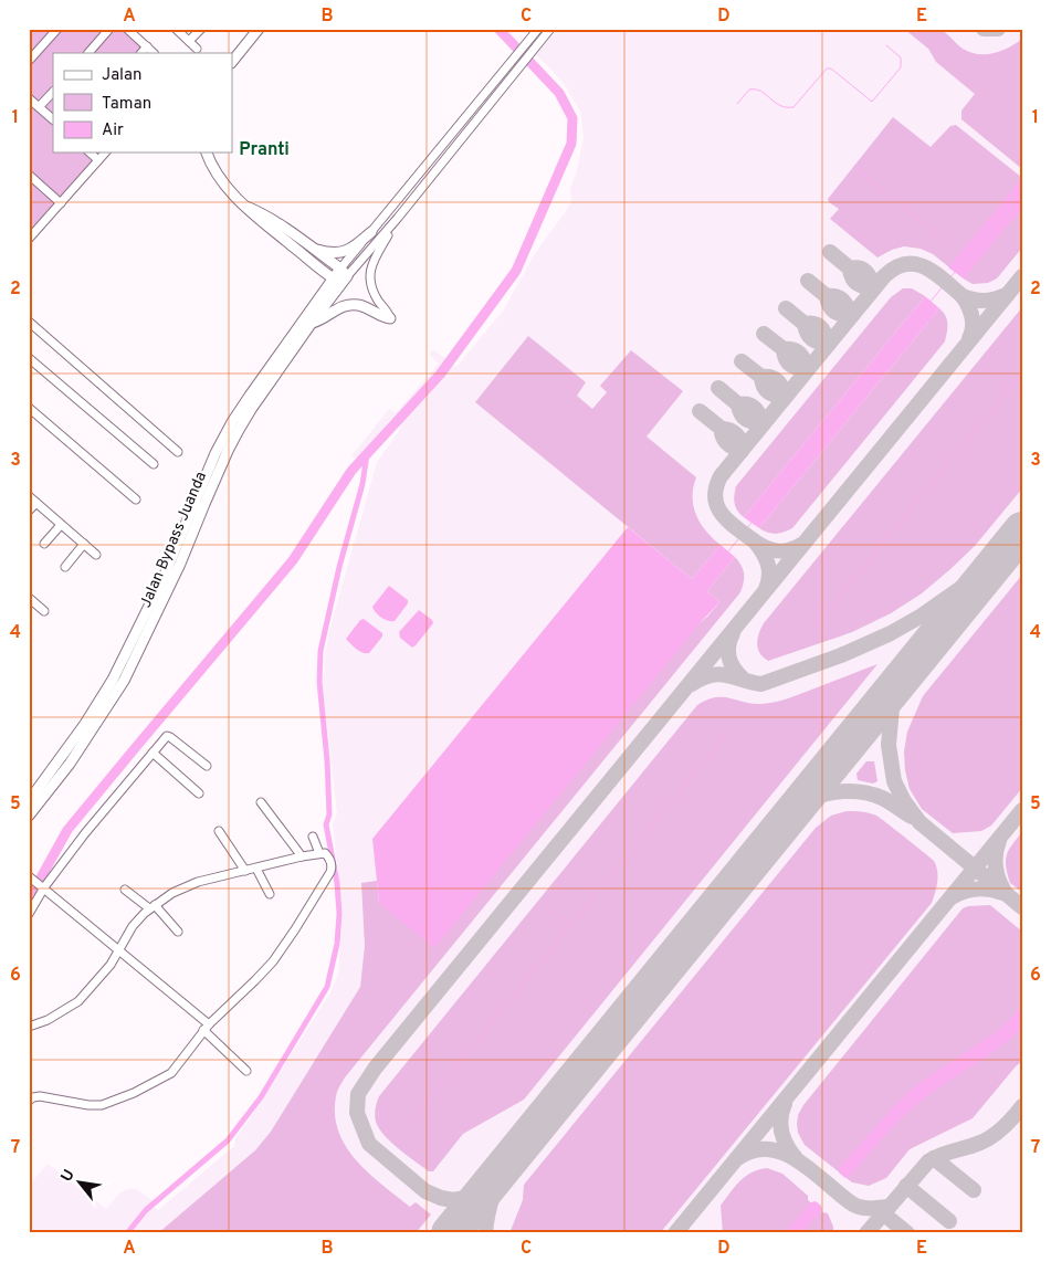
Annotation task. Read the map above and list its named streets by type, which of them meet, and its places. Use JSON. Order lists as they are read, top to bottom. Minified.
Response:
{"streets":{"main road":["Jalan Bypass Juanda"]},"districts":["Pranti"],"legend":["Jalan","Taman","Air"],"north":"top left","grid":{"columns":["A","B","C","D","E"],"rows":["1","2","3","4","5","6","7"]}}
